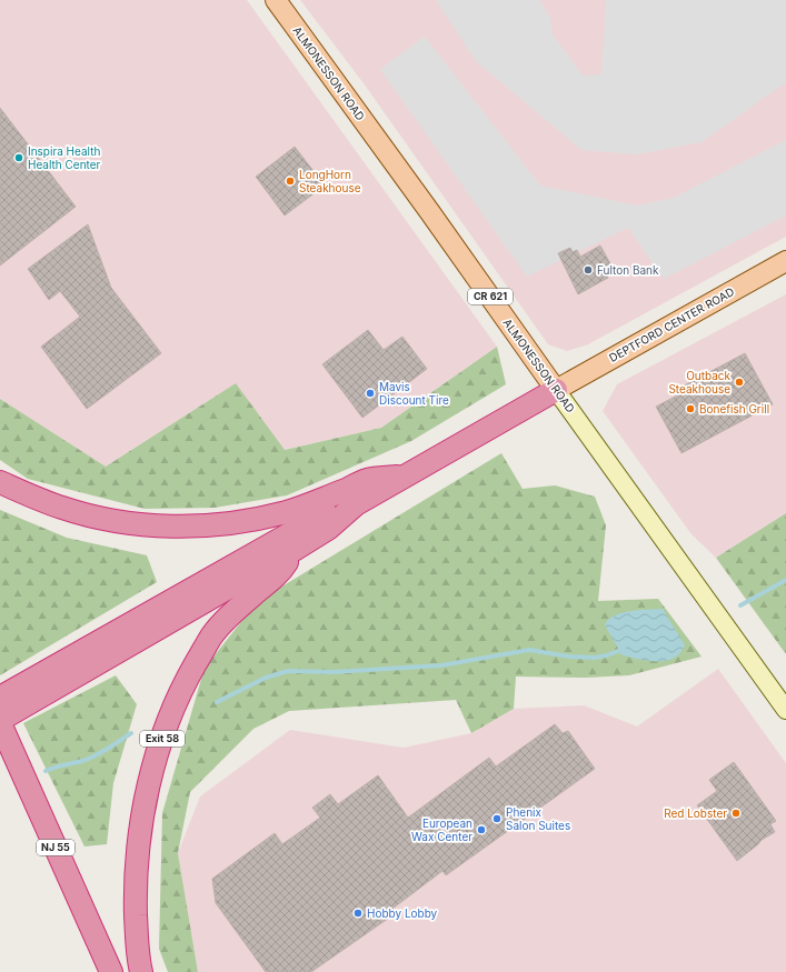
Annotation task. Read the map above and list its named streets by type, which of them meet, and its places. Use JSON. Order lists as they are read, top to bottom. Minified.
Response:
{"streets":{"highway":["Exit 58","NJ 55"],"main road":["ALMONESSON ROAD","CR 621","DEPTFORD CENTER ROAD"]},"crossings":[["ALMONESSON ROAD","DEPTFORD CENTER ROAD"]],"places":["Inspira Health Health Center","LongHorn Steakhouse","Fulton Bank","Outback Steakhouse","Mavis Discount Tire","Bonefish Grill","Red Lobster","Phenix Salon Suites","European Wax Center","Hobby Lobby"]}
